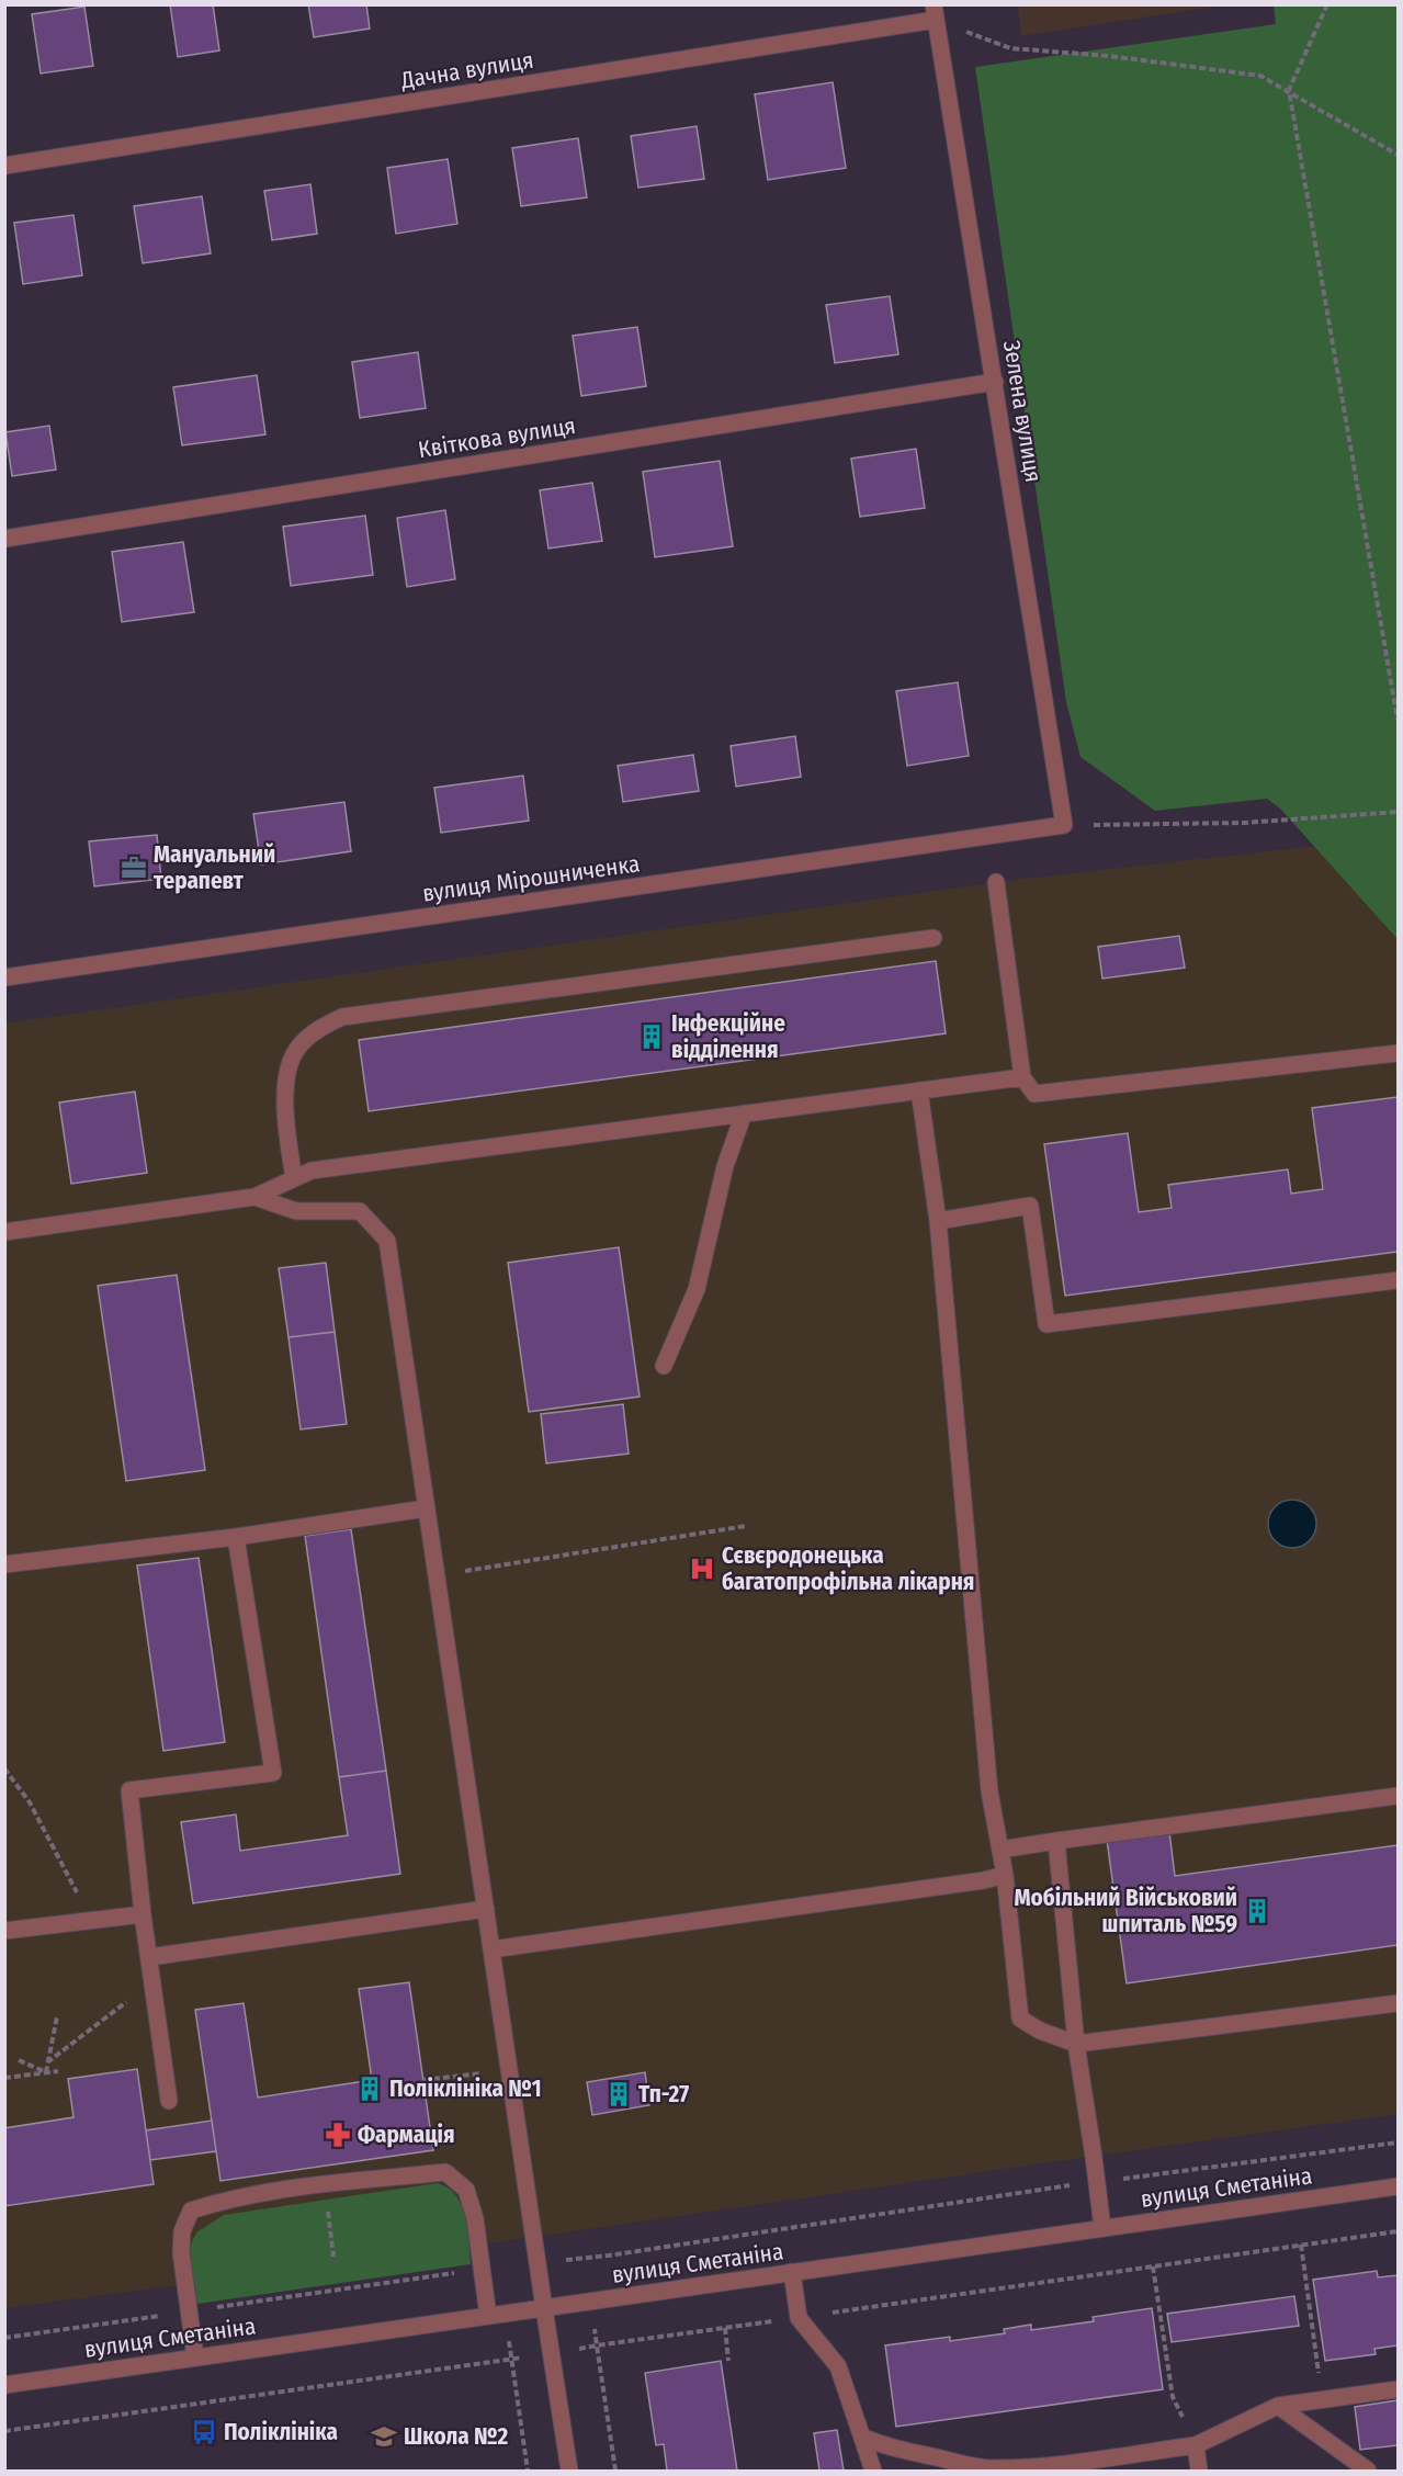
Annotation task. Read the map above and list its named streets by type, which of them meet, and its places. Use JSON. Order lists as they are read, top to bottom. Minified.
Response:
{"streets":{"street":["Дачна вулиця","Зелена вулиця","Квіткова вулиця","вулиця Мірошниченка","вулиця Сметаніна"]},"crossings":[["Дачна вулиця","Зелена вулиця"],["Зелена вулиця","Квіткова вулиця"],["Зелена вулиця","вулиця Мірошниченка"]],"places":{"office":["Мануальний терапевт"],"building":["Інфекційне відділення","Мобільний Військовий шпиталь №59","Поліклініка №1","Тп-27"],"hospital":["Сєвєродонецька багатопрофільна лікарня"],"pharmacy":["Фармація"],"bus stop":["Поліклініка"],"school or university":["Школа №2"]}}
